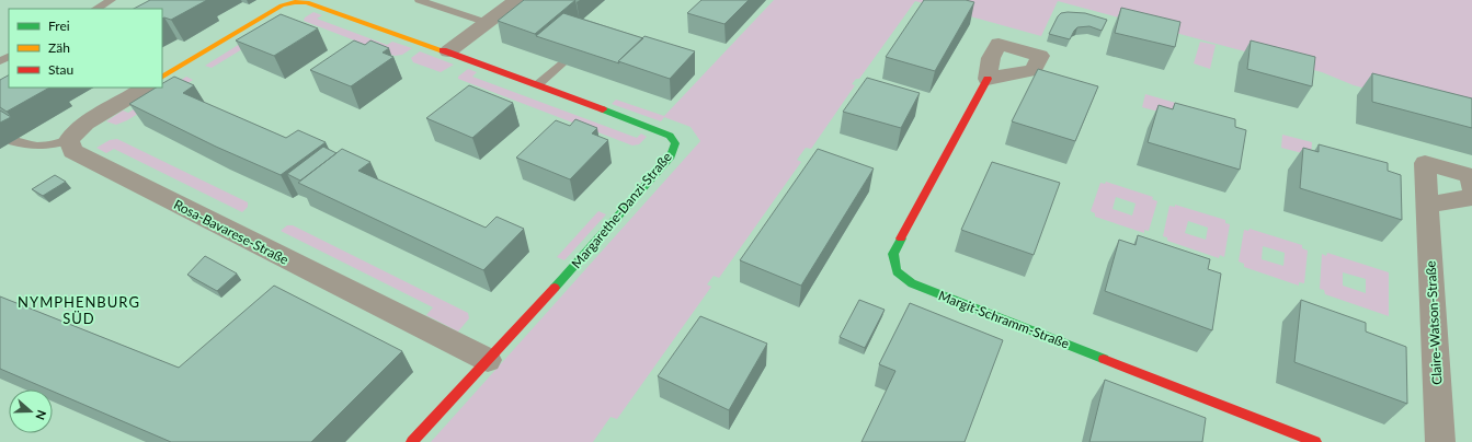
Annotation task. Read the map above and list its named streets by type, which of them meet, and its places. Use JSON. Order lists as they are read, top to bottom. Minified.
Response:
{"streets":{"street":["Margarethe-Danzi-Straße","Rosa-Bavarese-Straße","Margit-Schramm-Straße","Claire-Watson-Straße"]},"crossings":[["Margarethe-Danzi-Straße","Rosa-Bavarese-Straße"]],"districts":["NYMPHENBURG SÜD"],"legend":["Frei","Zäh","Stau"],"north":"right"}
